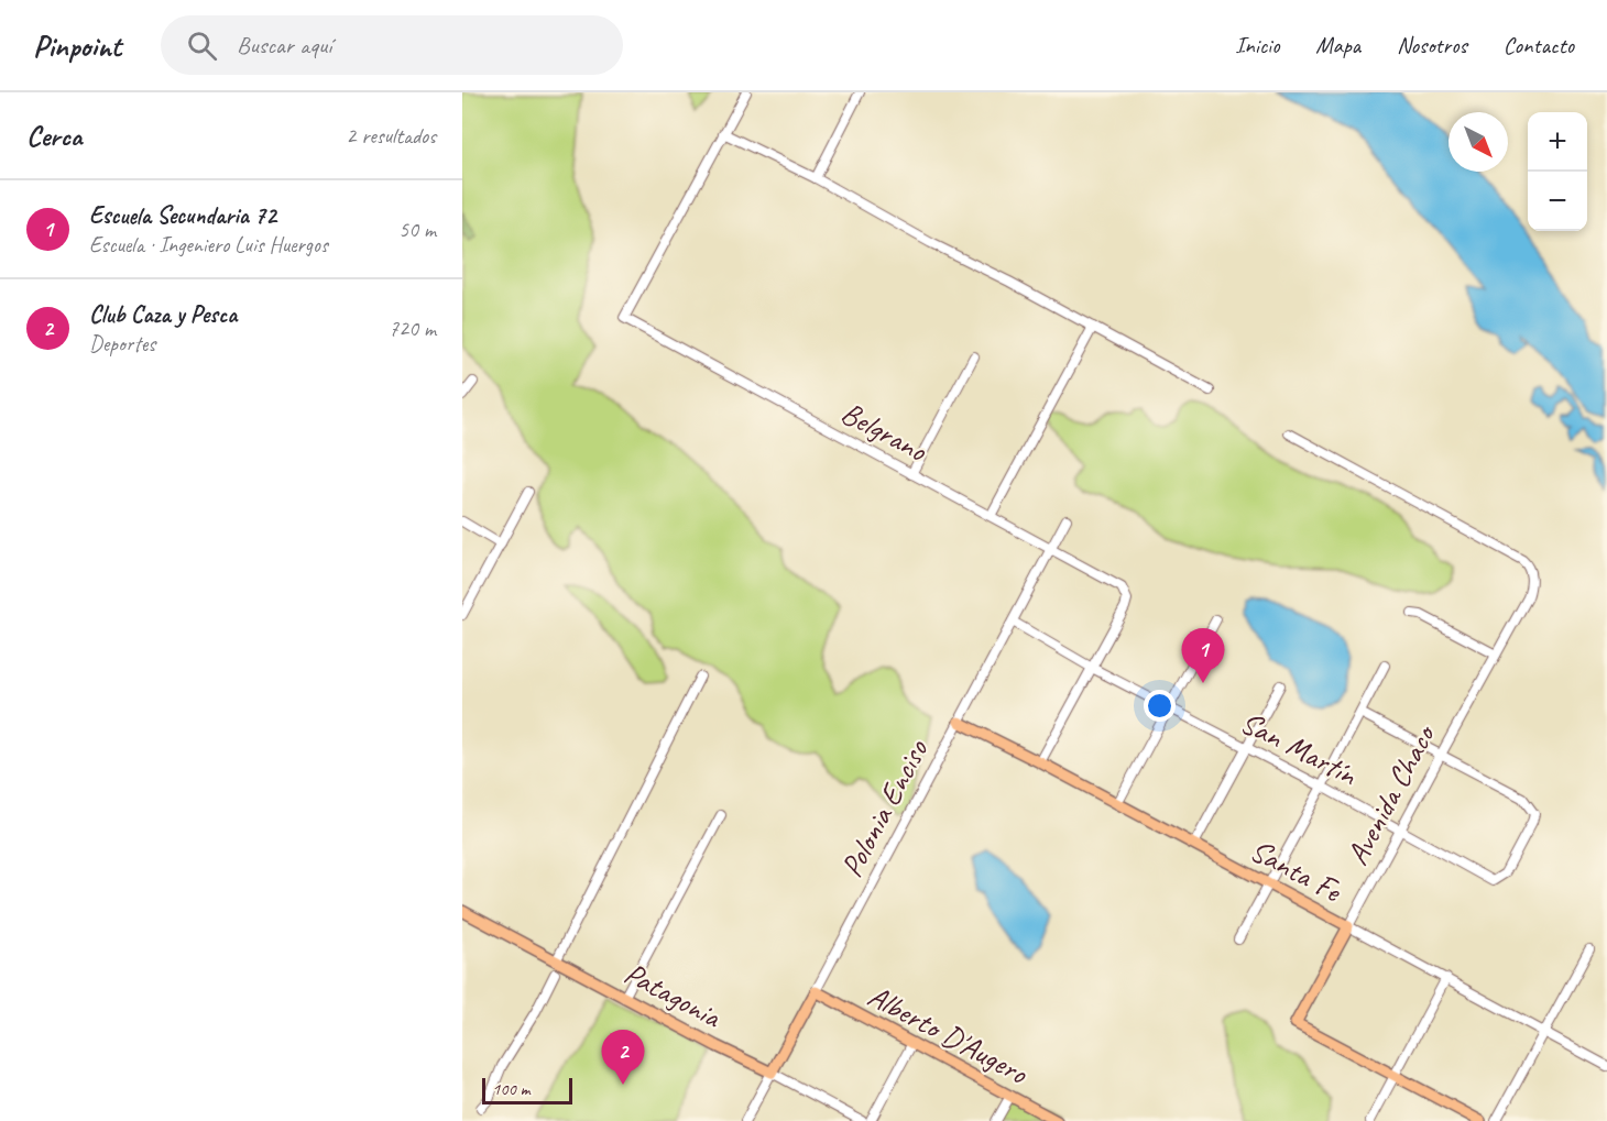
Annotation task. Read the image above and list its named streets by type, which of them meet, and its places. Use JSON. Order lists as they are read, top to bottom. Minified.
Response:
{"streets":{"main road":["Avenida Chaco","Polonia Enciso","Santa Fe","Patagonia","Alberto D'Augero"],"street":["Belgrano","San Martín"]},"crossings":[["Belgrano","San Martín"],["Belgrano","Polonia Enciso"],["San Martín","Avenida Chaco"],["San Martín","Polonia Enciso"],["Avenida Chaco","Santa Fe"],["Polonia Enciso","Santa Fe"],["Polonia Enciso","Patagonia"],["Polonia Enciso","Alberto D'Augero"]],"scale_bar":"100 m","north":"bottom right","page":{"header":"Pinpoint","search":"Buscar aquí","nav":["Inicio","Mapa","Nosotros","Contacto"],"heading":["Cerca","2 resultados"],"map_buttons":["+","−"],"list":[{"mark":"1","name":"Escuela Secundaria 72","note":"Escuela · Ingeniero Luis Huergos","value":"50 m"},{"mark":"2","name":"Club Caza y Pesca","note":"Deportes","value":"720 m"}],"pins":["1","2"],"scale":"100 m"}}
